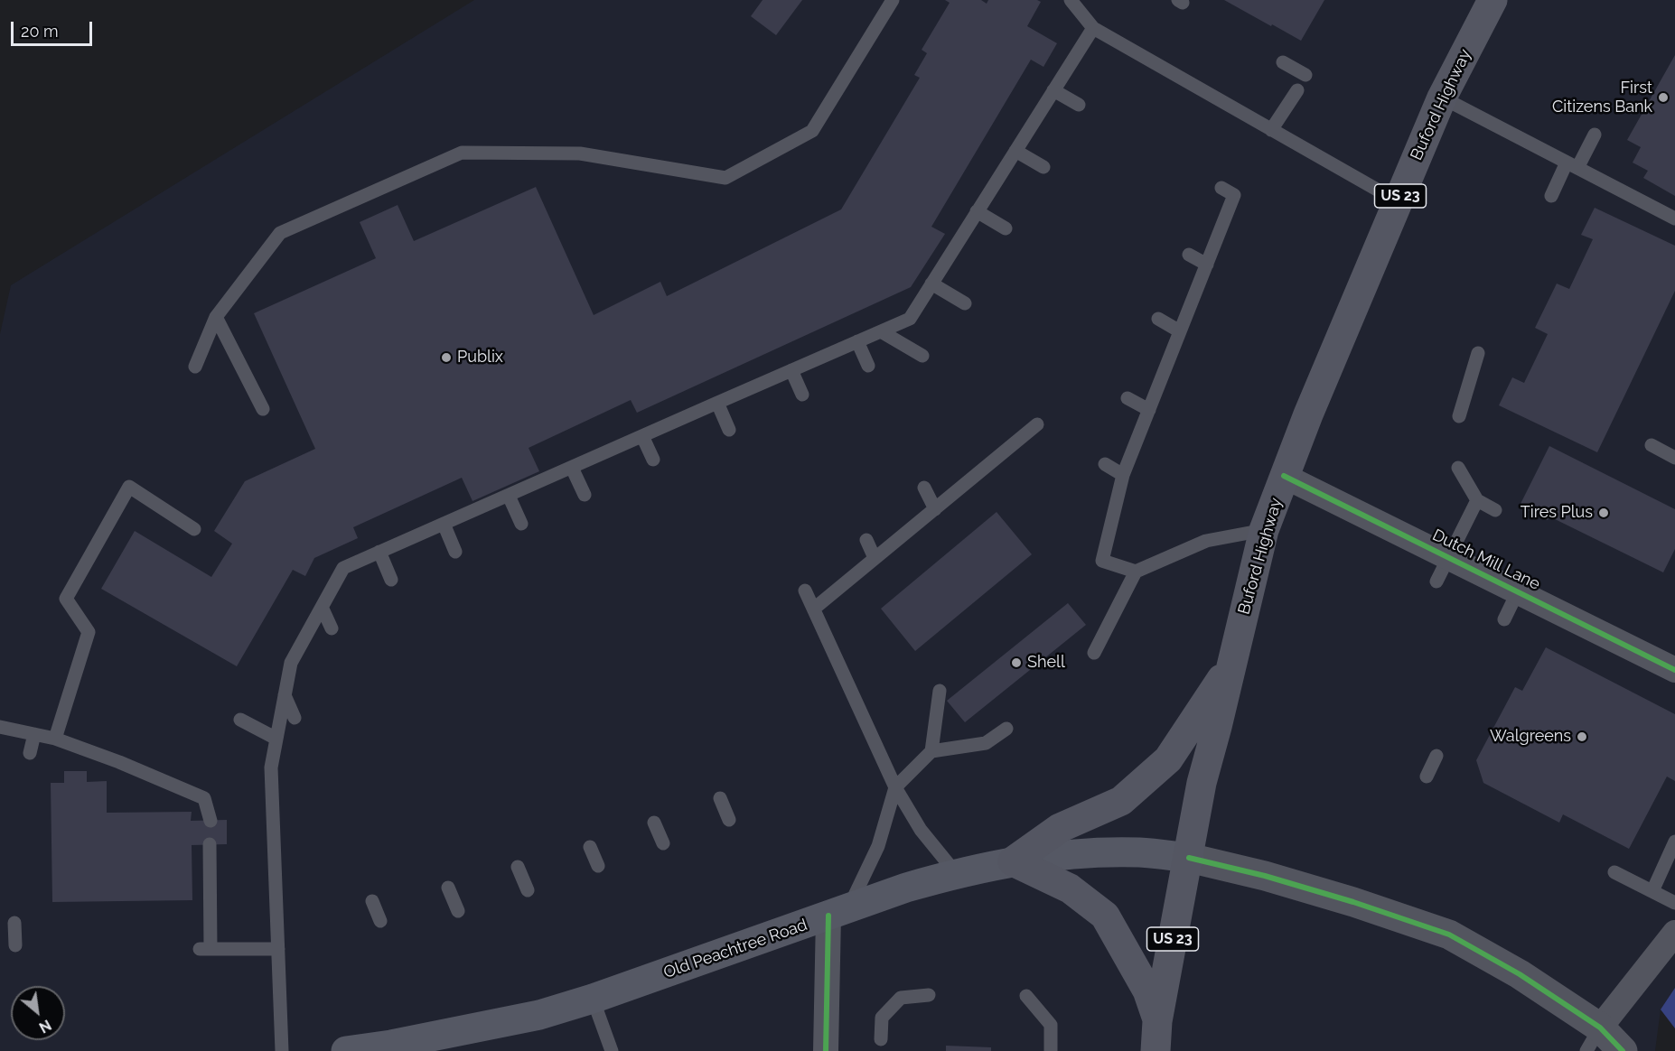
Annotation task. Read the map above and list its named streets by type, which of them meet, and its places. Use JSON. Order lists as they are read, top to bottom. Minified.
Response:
{"streets":{"main road":["Buford Highway","US 23","Old Peachtree Road"],"street":["Dutch Mill Lane"]},"crossings":[["Buford Highway","Dutch Mill Lane"],["Buford Highway","Old Peachtree Road"]],"places":["First Citizens Bank","Publix","Tires Plus","Shell","Walgreens"],"scale_bar":"20 m","north":"bottom right"}
